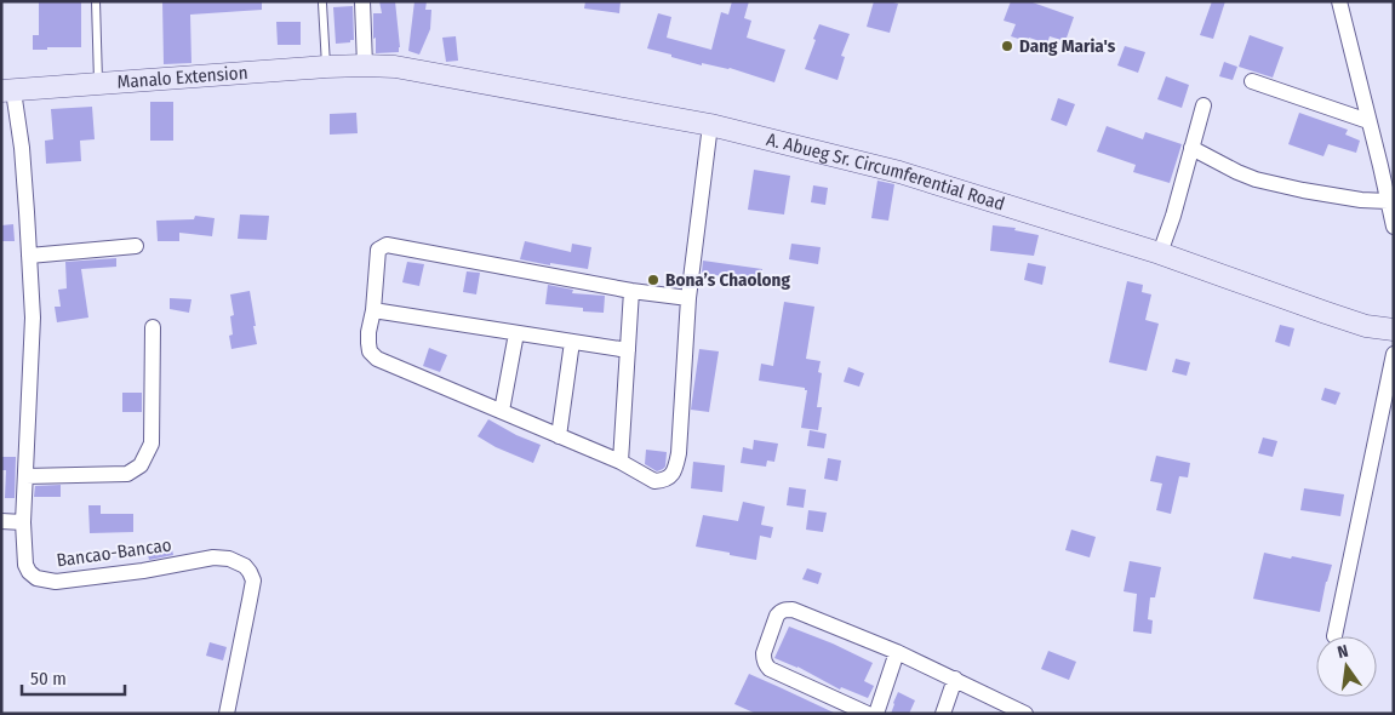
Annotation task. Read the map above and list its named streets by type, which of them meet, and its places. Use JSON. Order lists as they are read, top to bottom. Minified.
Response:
{"streets":{"street":["Manalo Extension","A. Abueg Sr. Circumferential Road","Bancao-Bancao"]},"crossings":[["Manalo Extension","A. Abueg Sr. Circumferential Road"],["Manalo Extension","Bancao-Bancao"]],"places":["Dang Maria's","Bona’s Chaolong"],"scale_bar":"50 m","north":"top"}
